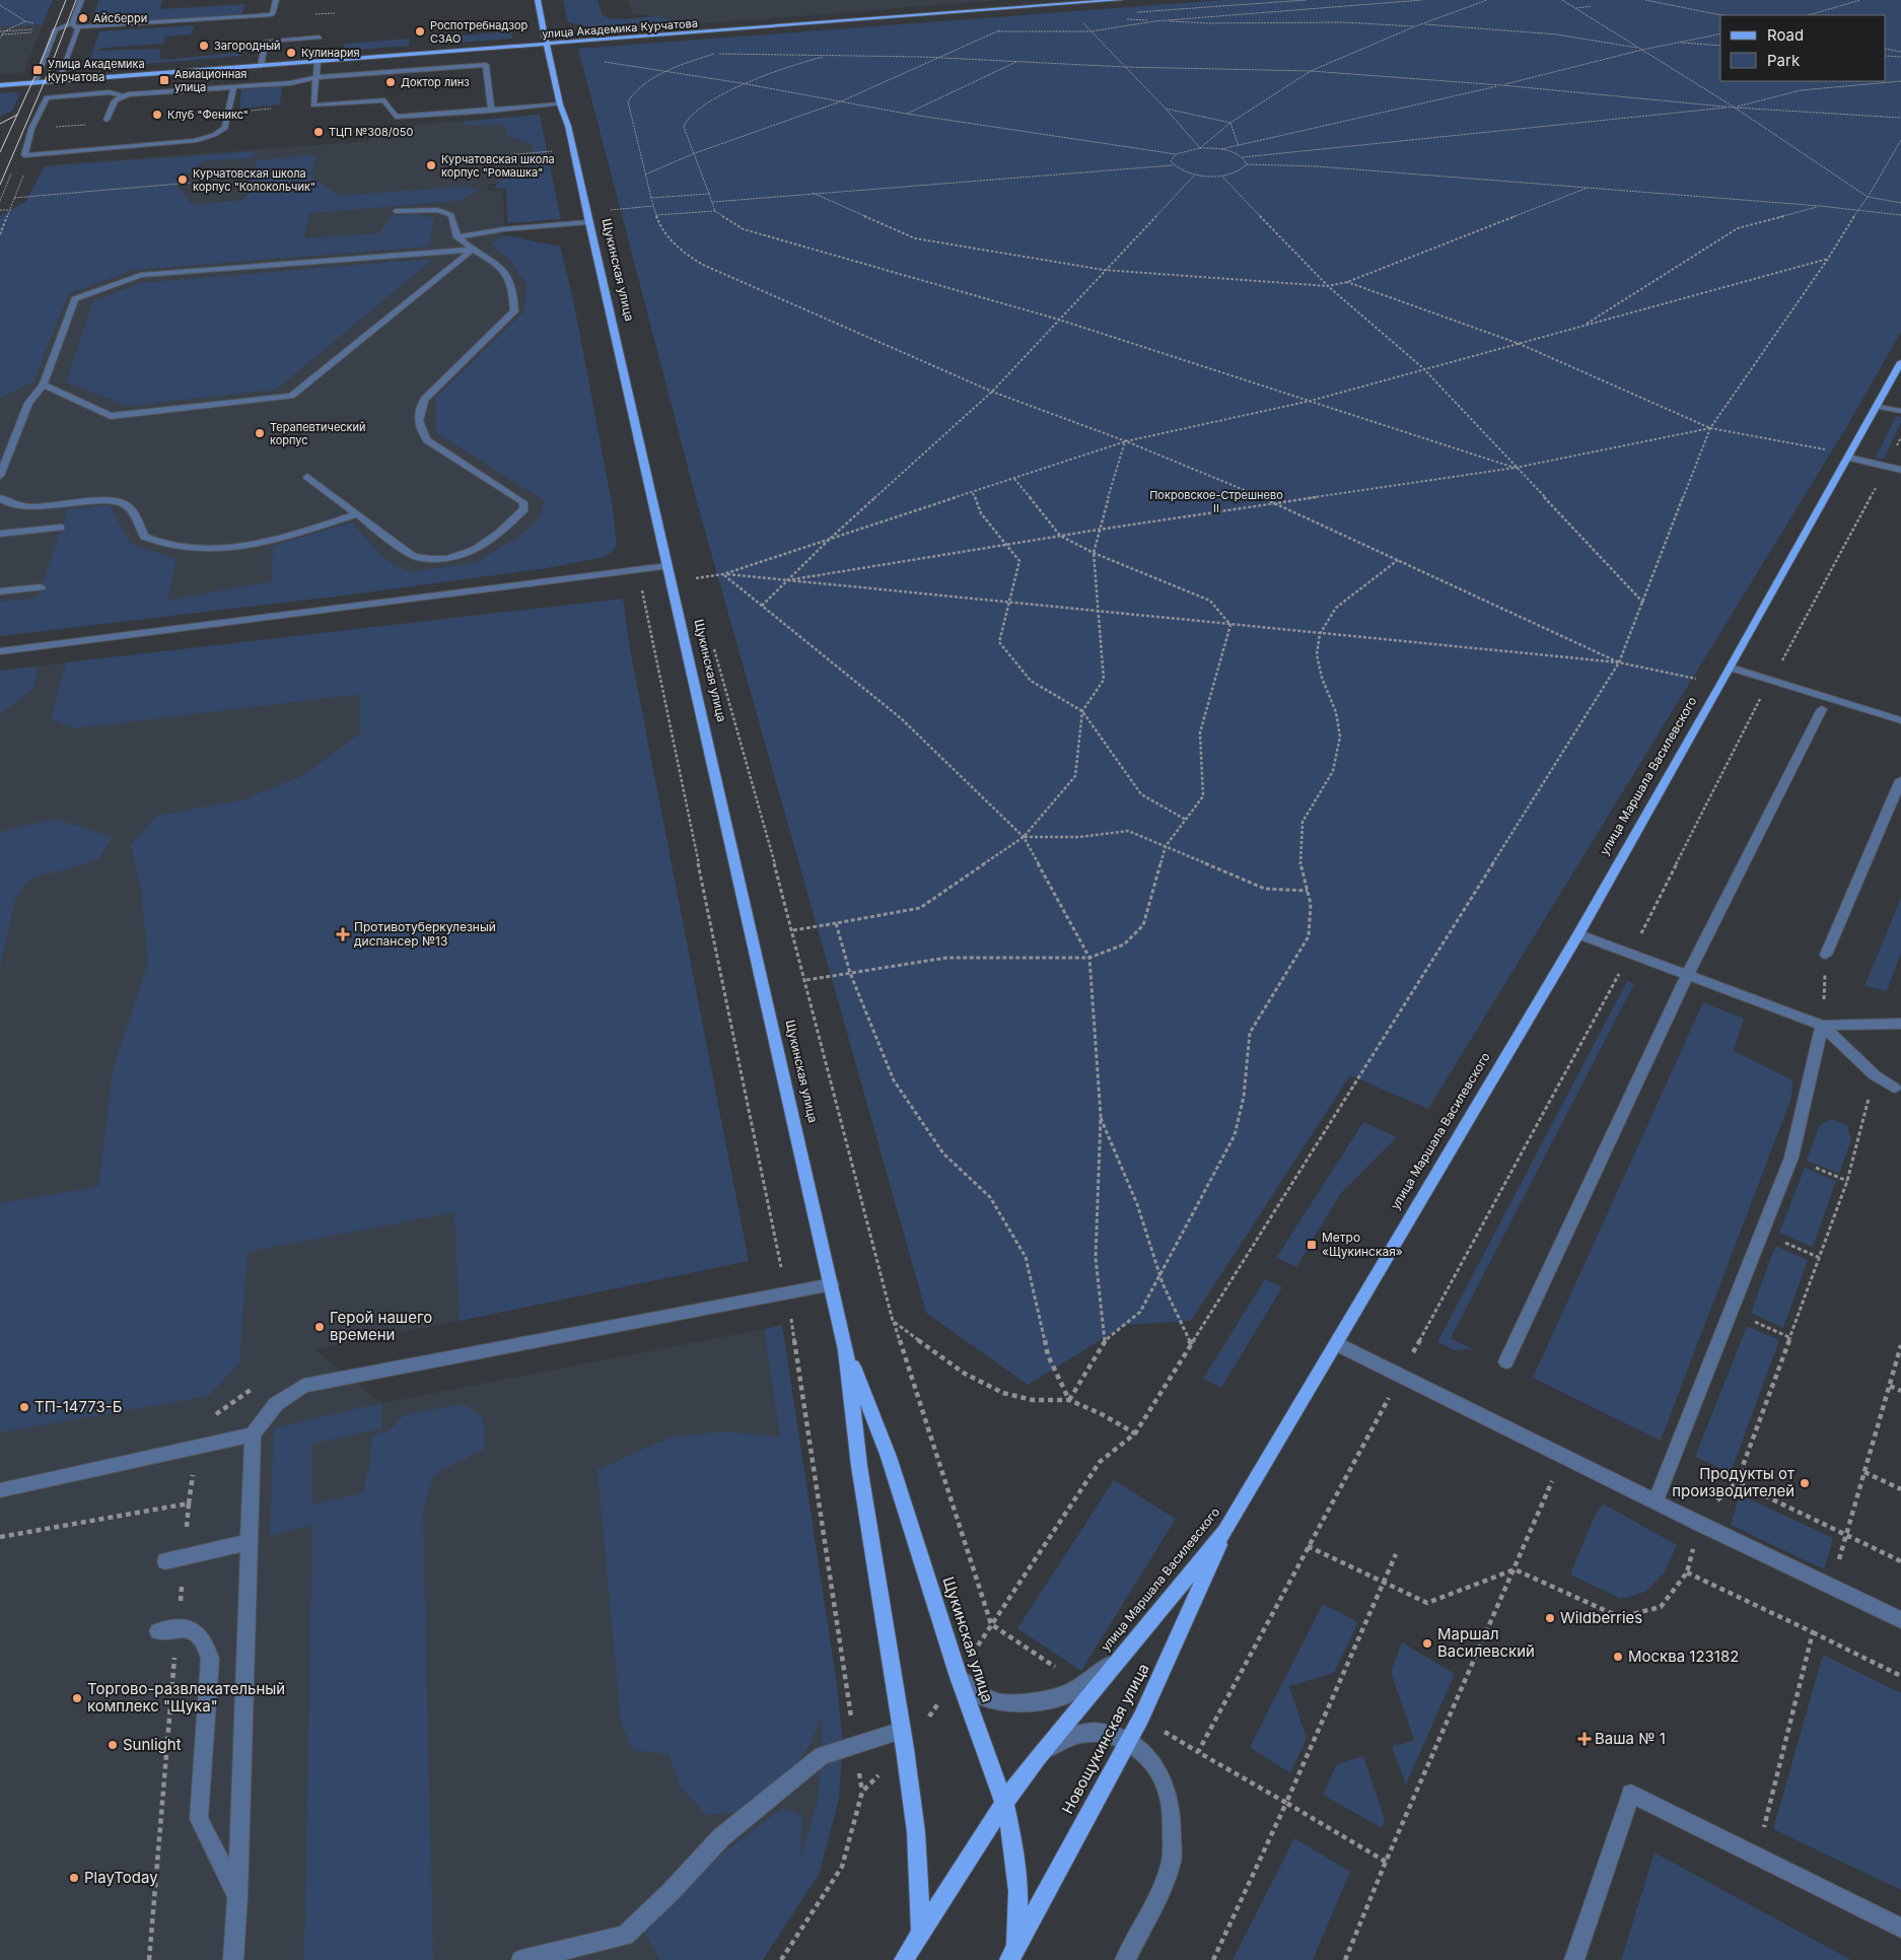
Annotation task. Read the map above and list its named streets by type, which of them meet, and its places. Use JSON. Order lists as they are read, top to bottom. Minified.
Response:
{"streets":{"main road":["улица Академика Курчатова","Щукинская улица","улица Маршала Василевского","Новощукинская улица"]},"crossings":[["улица Академика Курчатова","Щукинская улица"],["Щукинская улица","улица Маршала Василевского"],["Щукинская улица","Новощукинская улица"],["улица Маршала Василевского","Новощукинская улица"]],"parks":["Покровское-Стрешнево II"],"places":{"other":["Айсберри","Роспотребнадзор СЗАО","Загородный","Кулинария","Доктор линз","Клуб \"Феникс\"","ТЦП №308/050","Курчатовская школа корпус \"Ромашка\"","Курчатовская школа корпус \"Колокольчик\"","Терапевтический корпус","Герой нашего времени","ТП-14773-Б","Продукты от производителей","Wildberries","Маршал Василевский","Москва 123182","Торгово-развлекательный комплекс \"Щука\"","Sunlight","PlayToday"],"transit":["Улица Академика Курчатова","Авиационная улица","Метро «Щукинская»"],"health":["Противотуберкулезный диспансер №13","Ваша № 1"]},"legend":["Road","Park"]}
